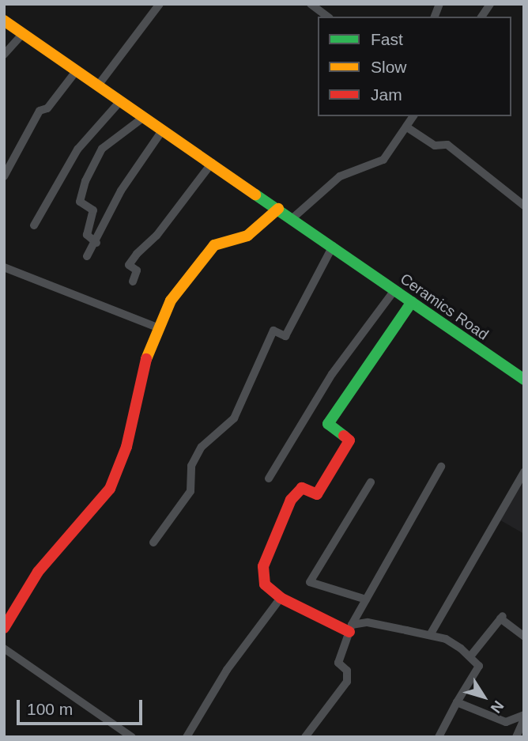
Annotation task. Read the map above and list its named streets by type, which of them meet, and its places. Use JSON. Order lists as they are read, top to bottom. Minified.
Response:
{"streets":{"street":["Ceramics Road"]},"legend":["Fast","Slow","Jam"],"scale_bar":"100 m","north":"bottom right"}
